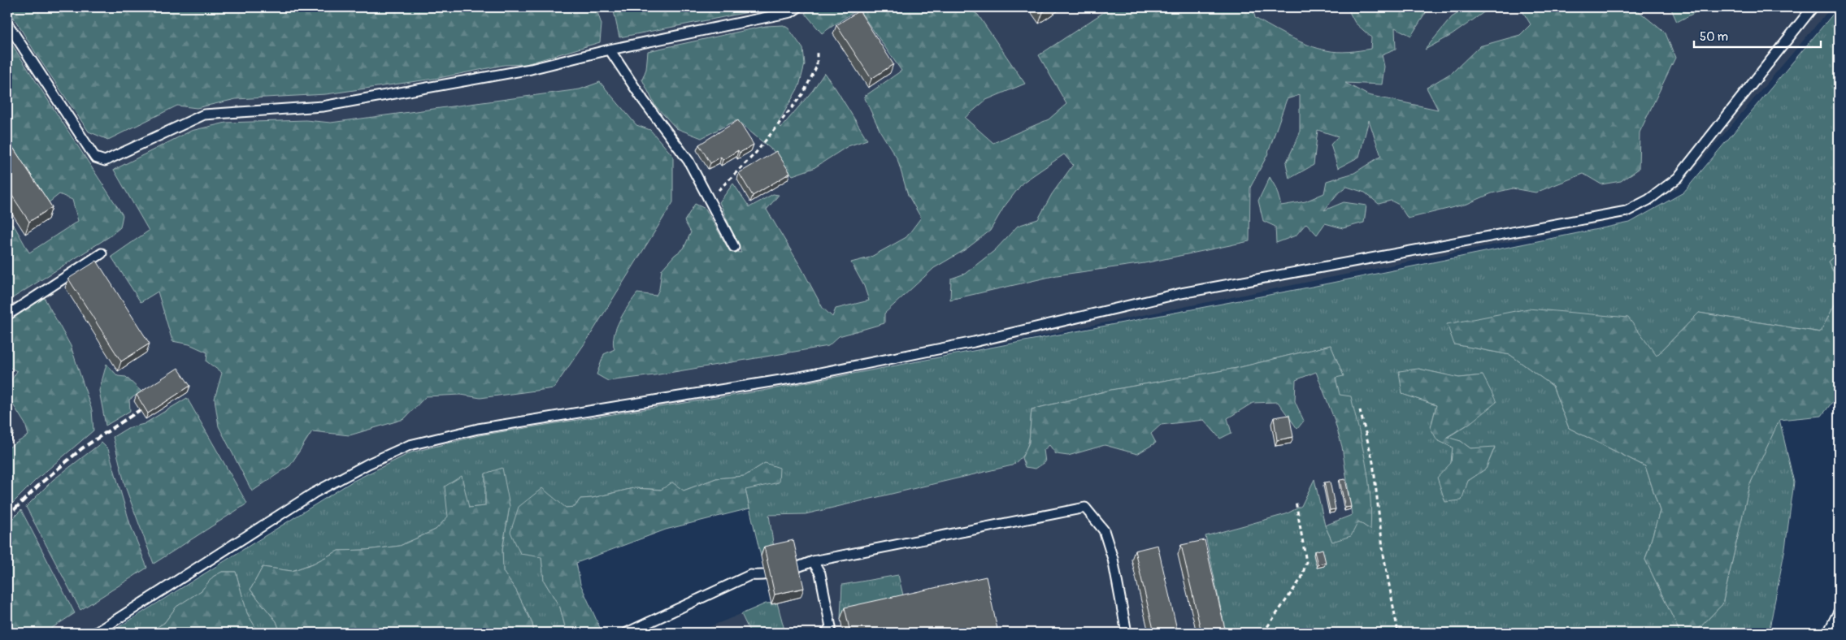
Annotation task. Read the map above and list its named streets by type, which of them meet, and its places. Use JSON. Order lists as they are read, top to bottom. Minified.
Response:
{"scale_bar":"50 m"}
